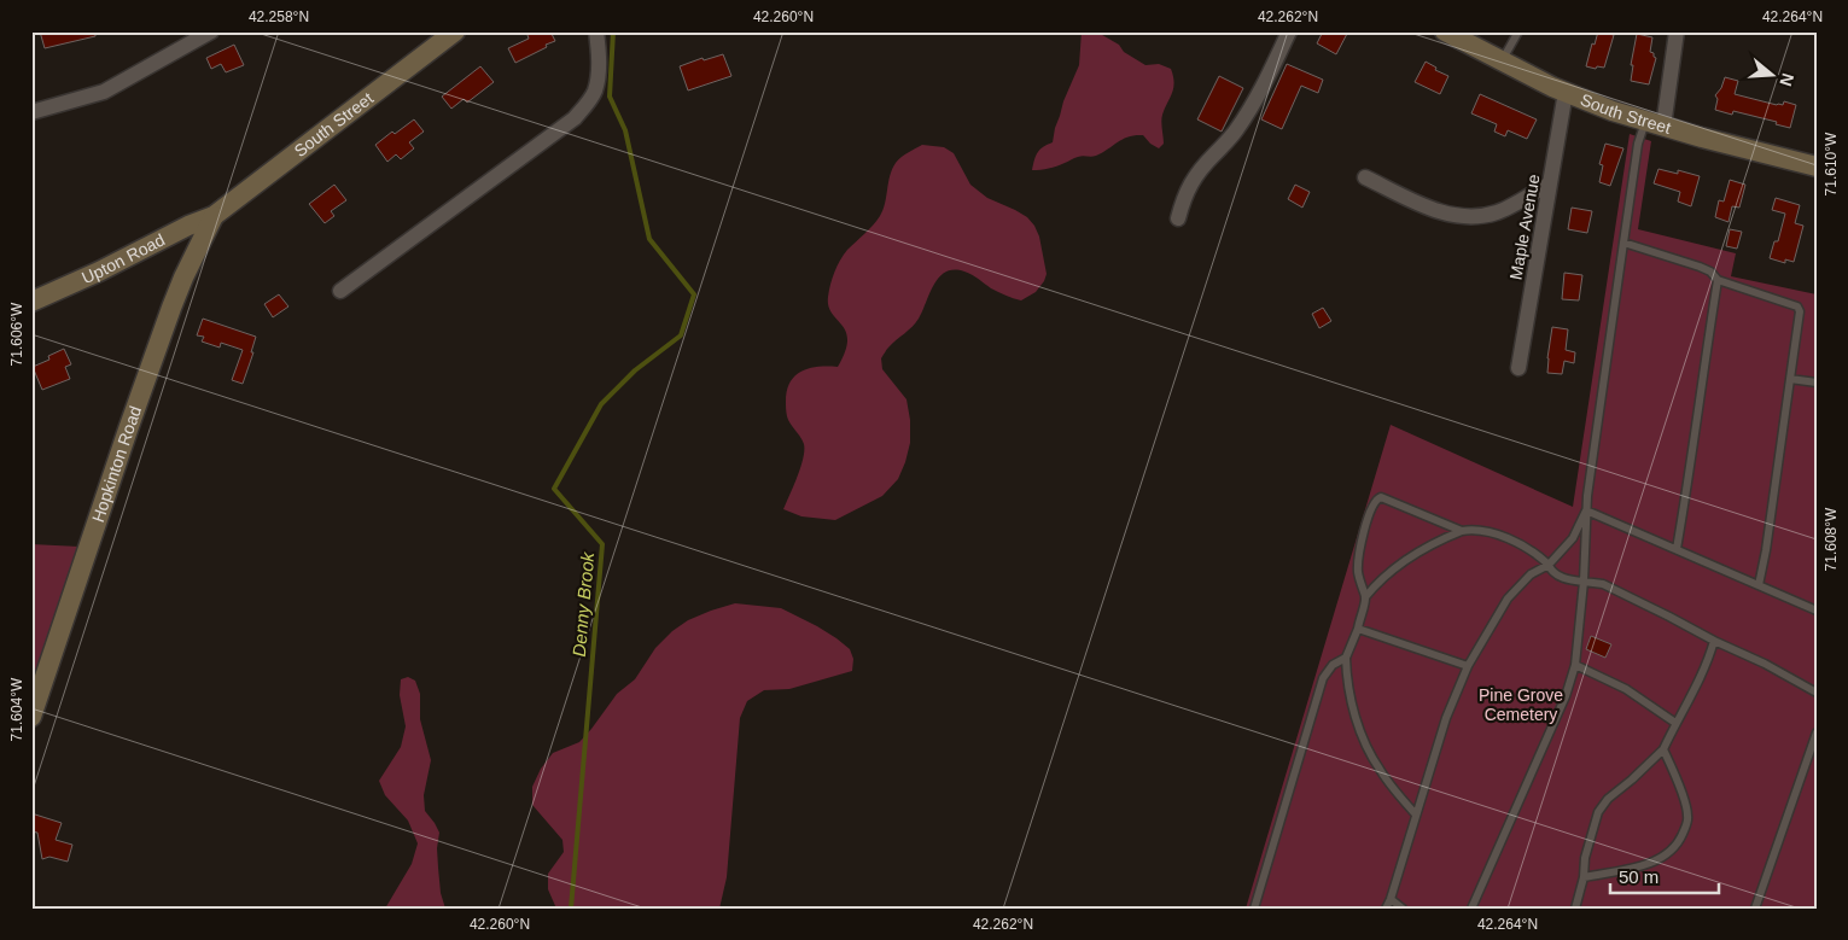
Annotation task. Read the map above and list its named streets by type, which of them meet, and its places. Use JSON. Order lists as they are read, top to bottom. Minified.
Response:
{"streets":{"main road":["South Street","Upton Road","Hopkinton Road"],"street":["Maple Avenue"]},"crossings":[["South Street","Maple Avenue"],["South Street","Upton Road"],["South Street","Hopkinton Road"],["Upton Road","Hopkinton Road"]],"water":["Denny Brook"],"parks":["Pine Grove Cemetery"],"scale_bar":"50 m","north":"right","coordinates":["42.258°N","42.260°N","42.262°N","42.264°N","71.610°W","71.606°W","71.608°W","71.604°W"]}
